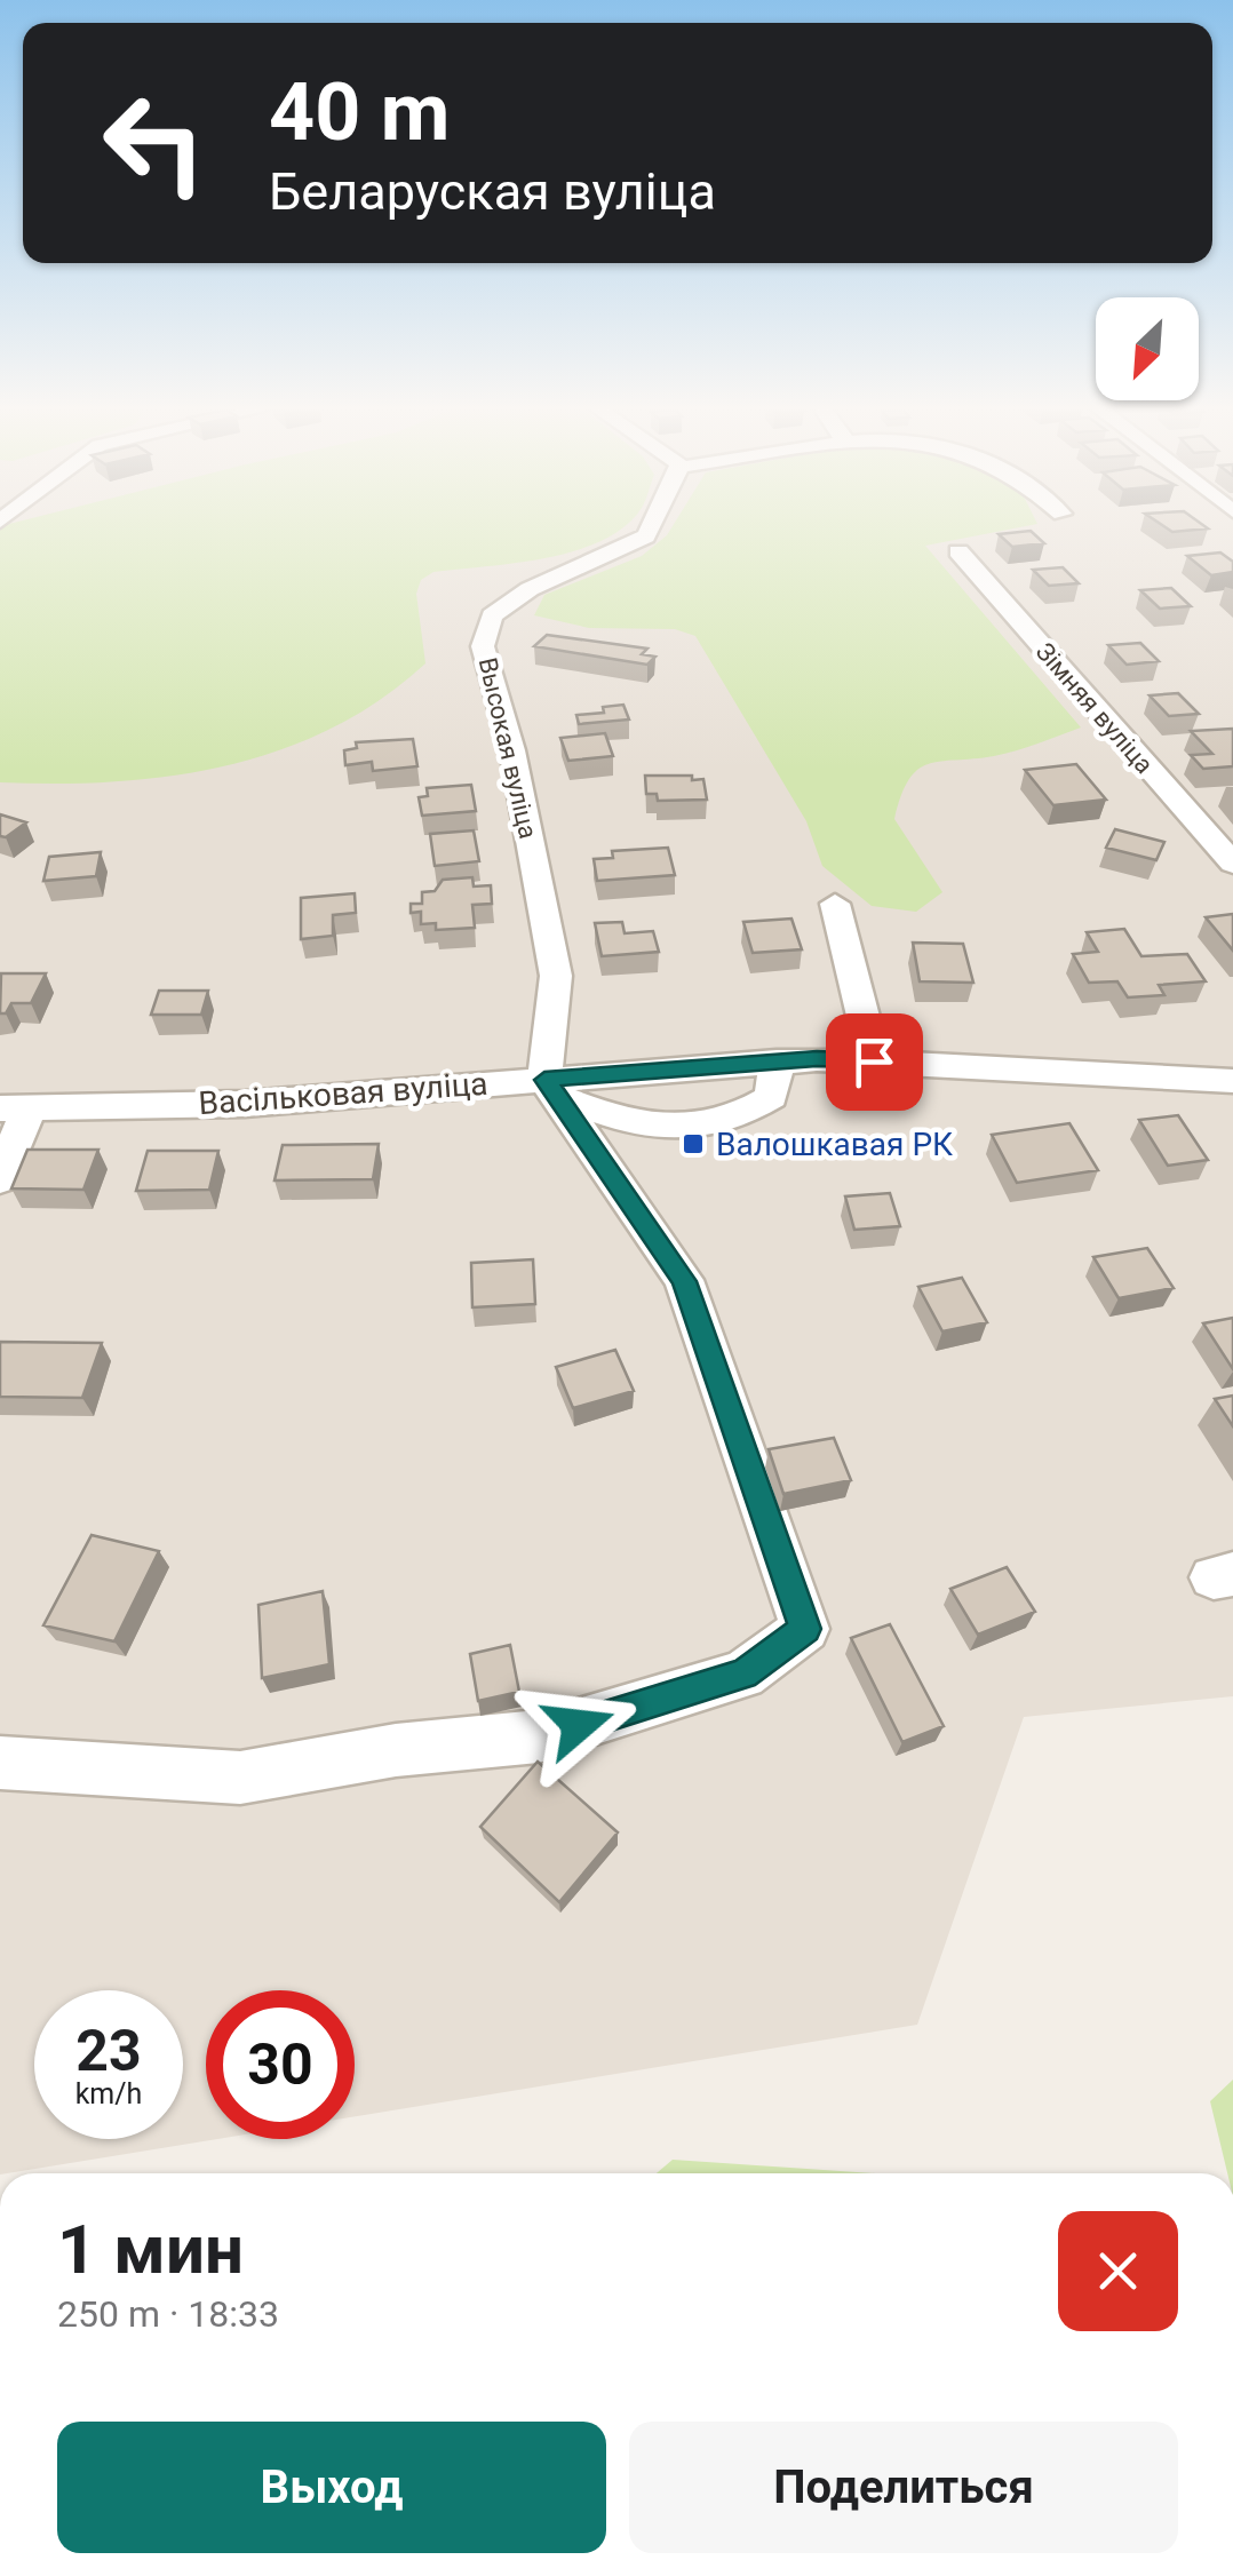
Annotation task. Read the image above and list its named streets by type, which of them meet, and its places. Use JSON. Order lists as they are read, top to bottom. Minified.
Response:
{"streets":{"street":["Зімняя вуліца","Высокая вуліца","Васільковая вуліца"]},"crossings":[["Высокая вуліца","Васільковая вуліца"]],"places":{"transit":["Валошкавая РК"]},"north":"bottom left","page":{"turn":["40 m","Беларуская вуліца"],"speed":"23 km/h","limit":"30","heading":["1 мин","250 m · 18:33"],"buttons":["Выход","Поделиться"]}}
